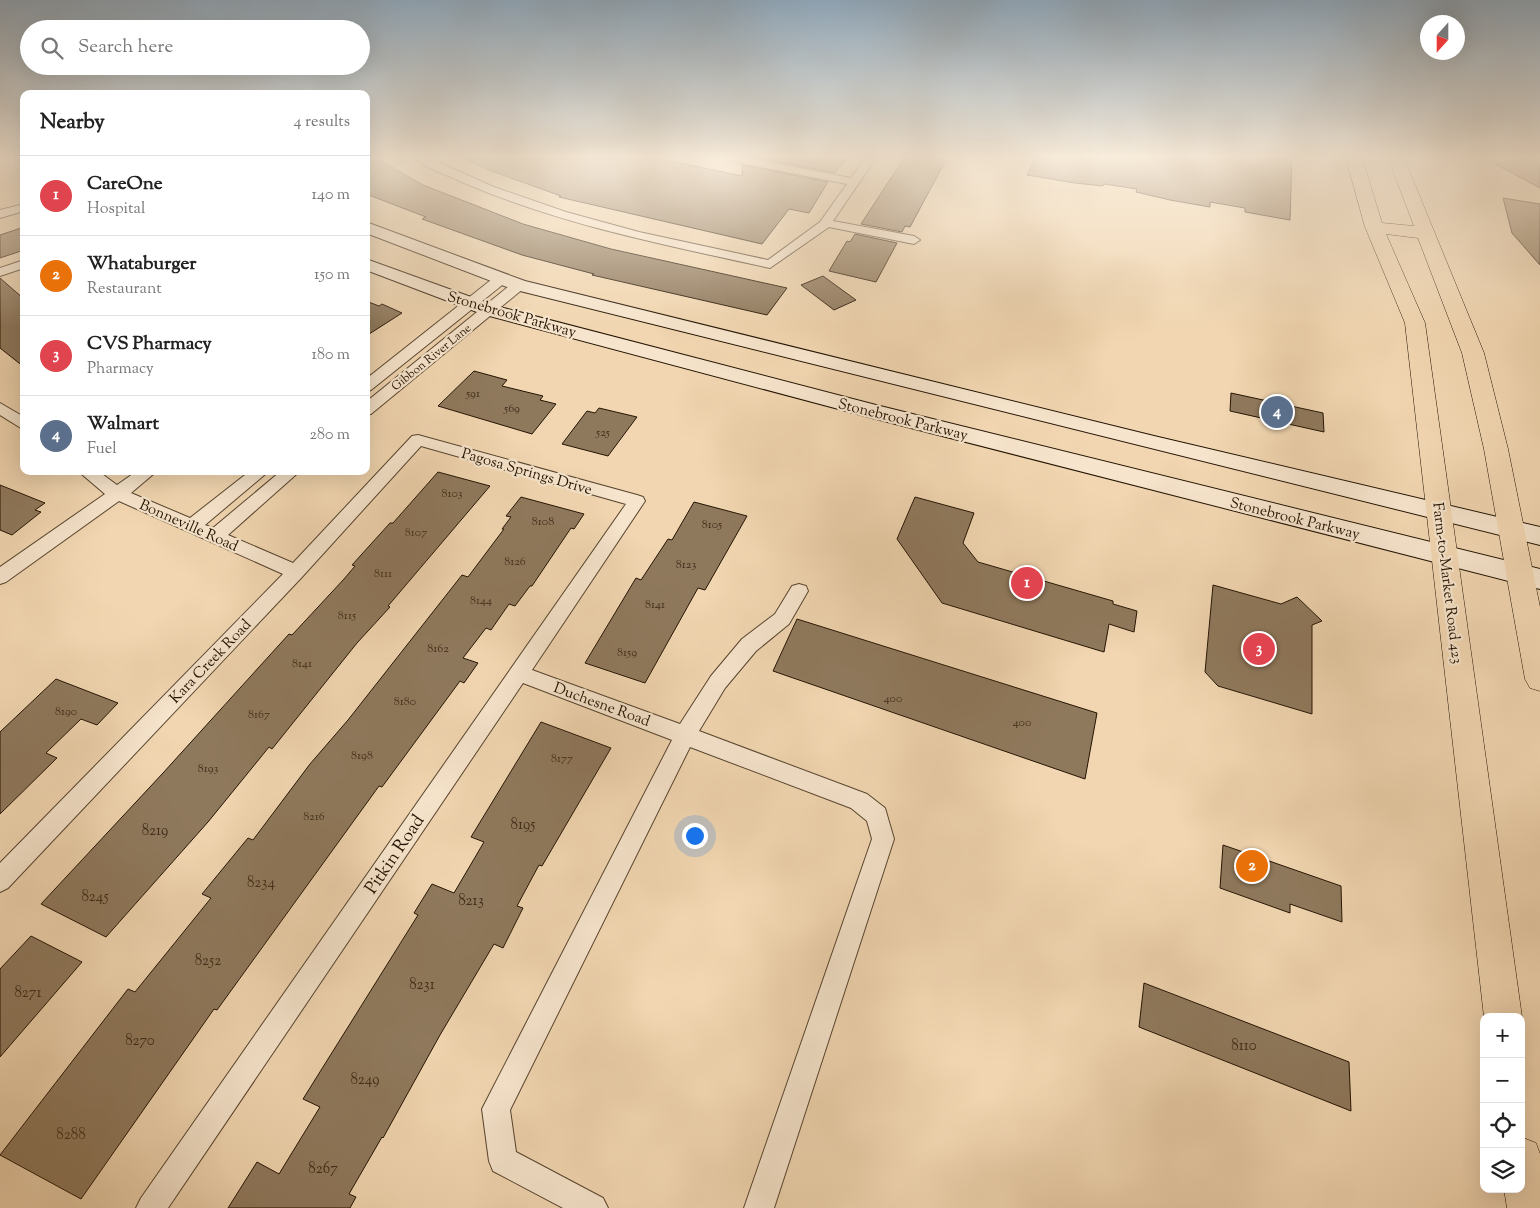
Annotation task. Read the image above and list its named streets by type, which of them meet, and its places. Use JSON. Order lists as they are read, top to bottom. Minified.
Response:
{"streets":{"main road":["Stonebrook Parkway","Farm-to-Market Road 423"],"street":["Gibbon River Lane","Pagosa Springs Drive","Bonneville Road","Kara Creek Road","Duchesne Road","Pitkin Road"]},"crossings":[["Stonebrook Parkway","Gibbon River Lane"],["Stonebrook Parkway","Farm-to-Market Road 423"],["Pagosa Springs Drive","Kara Creek Road"],["Pagosa Springs Drive","Pitkin Road"],["Bonneville Road","Kara Creek Road"],["Duchesne Road","Pitkin Road"]],"house_numbers":["591","569","525","8103","8108","8105","8107","8126","8123","8111","8144","8141","8115","8162","8159","8141","400","8180","8190","8167","400","8198","8177","8193","8216","8195","8219","8234","8245","8213","8252","8231","8271","8270","8110","8249","8288","8267"],"north":"bottom","page":{"search":"Search here","heading":["Nearby","4 results"],"list":[{"mark":"1","name":"CareOne","note":"Hospital","value":"140 m"},{"mark":"2","name":"Whataburger","note":"Restaurant","value":"150 m"},{"mark":"3","name":"CVS Pharmacy","note":"Pharmacy","value":"180 m"},{"mark":"4","name":"Walmart","note":"Fuel","value":"280 m"}],"pins":["4","1","3","2"],"map_buttons":["+","−"]}}
